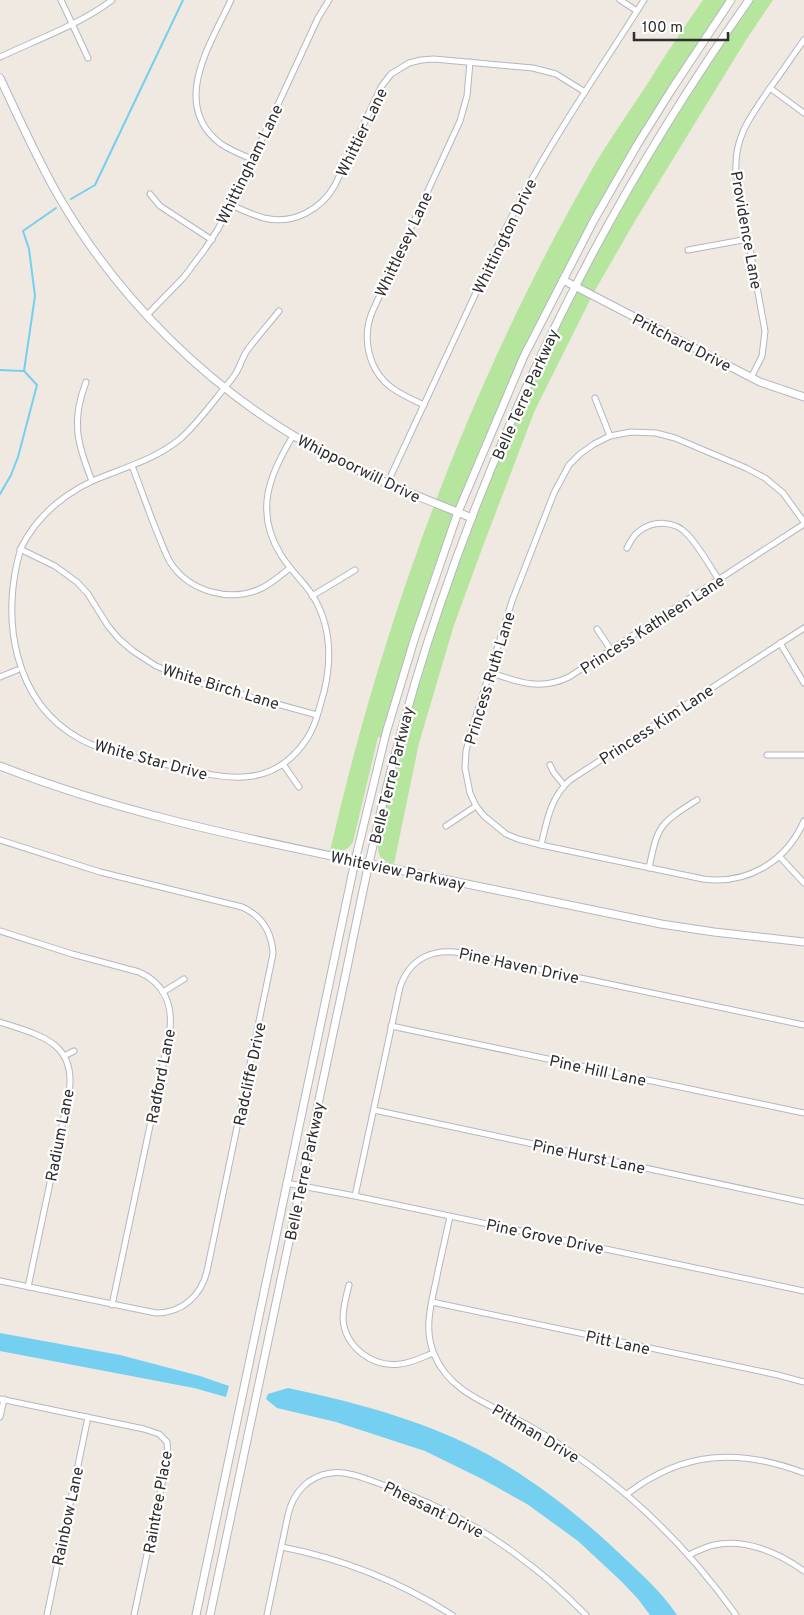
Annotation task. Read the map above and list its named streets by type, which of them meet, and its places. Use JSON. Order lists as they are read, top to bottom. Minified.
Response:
{"streets":{"main road":["Pritchard Drive","Belle Terre Parkway","Whippoorwill Drive","Whiteview Parkway"],"street":["Whittier Lane","Whittingham Lane","Providence Lane","Whittington Drive","Whittlesey Lane","Princess Kathleen Lane","Princess Ruth Lane","White Birch Lane","Princess Kim Lane","White Star Drive","Pine Haven Drive","Pine Hill Lane","Radcliffe Drive","Radford Lane","Radium Lane","Pine Hurst Lane","Pine Grove Drive","Pitt Lane","Pittman Drive","Raintree Place","Pheasant Drive","Rainbow Lane"]},"crossings":[["Whittier Lane","Whittingham Lane"],["Whittier Lane","Whittington Drive"],["Whittier Lane","Whittlesey Lane"],["Whittingham Lane","Whippoorwill Drive"],["Providence Lane","Pritchard Drive"],["Whittington Drive","Whittlesey Lane"],["Whittington Drive","Whippoorwill Drive"],["Pritchard Drive","Belle Terre Parkway"],["Belle Terre Parkway","Whippoorwill Drive"],["Belle Terre Parkway","Whiteview Parkway"],["Belle Terre Parkway","Pine Grove Drive"],["Whippoorwill Drive","White Star Drive"],["Princess Kathleen Lane","Princess Ruth Lane"],["Princess Ruth Lane","Princess Kim Lane"],["White Birch Lane","White Star Drive"],["Pine Haven Drive","Pine Hill Lane"],["Pine Haven Drive","Pine Hurst Lane"],["Pine Haven Drive","Pine Grove Drive"],["Radcliffe Drive","Radford Lane"],["Radcliffe Drive","Radium Lane"],["Pine Grove Drive","Pittman Drive"],["Pitt Lane","Pittman Drive"],["Raintree Place","Rainbow Lane"]],"scale_bar":"100 m"}
